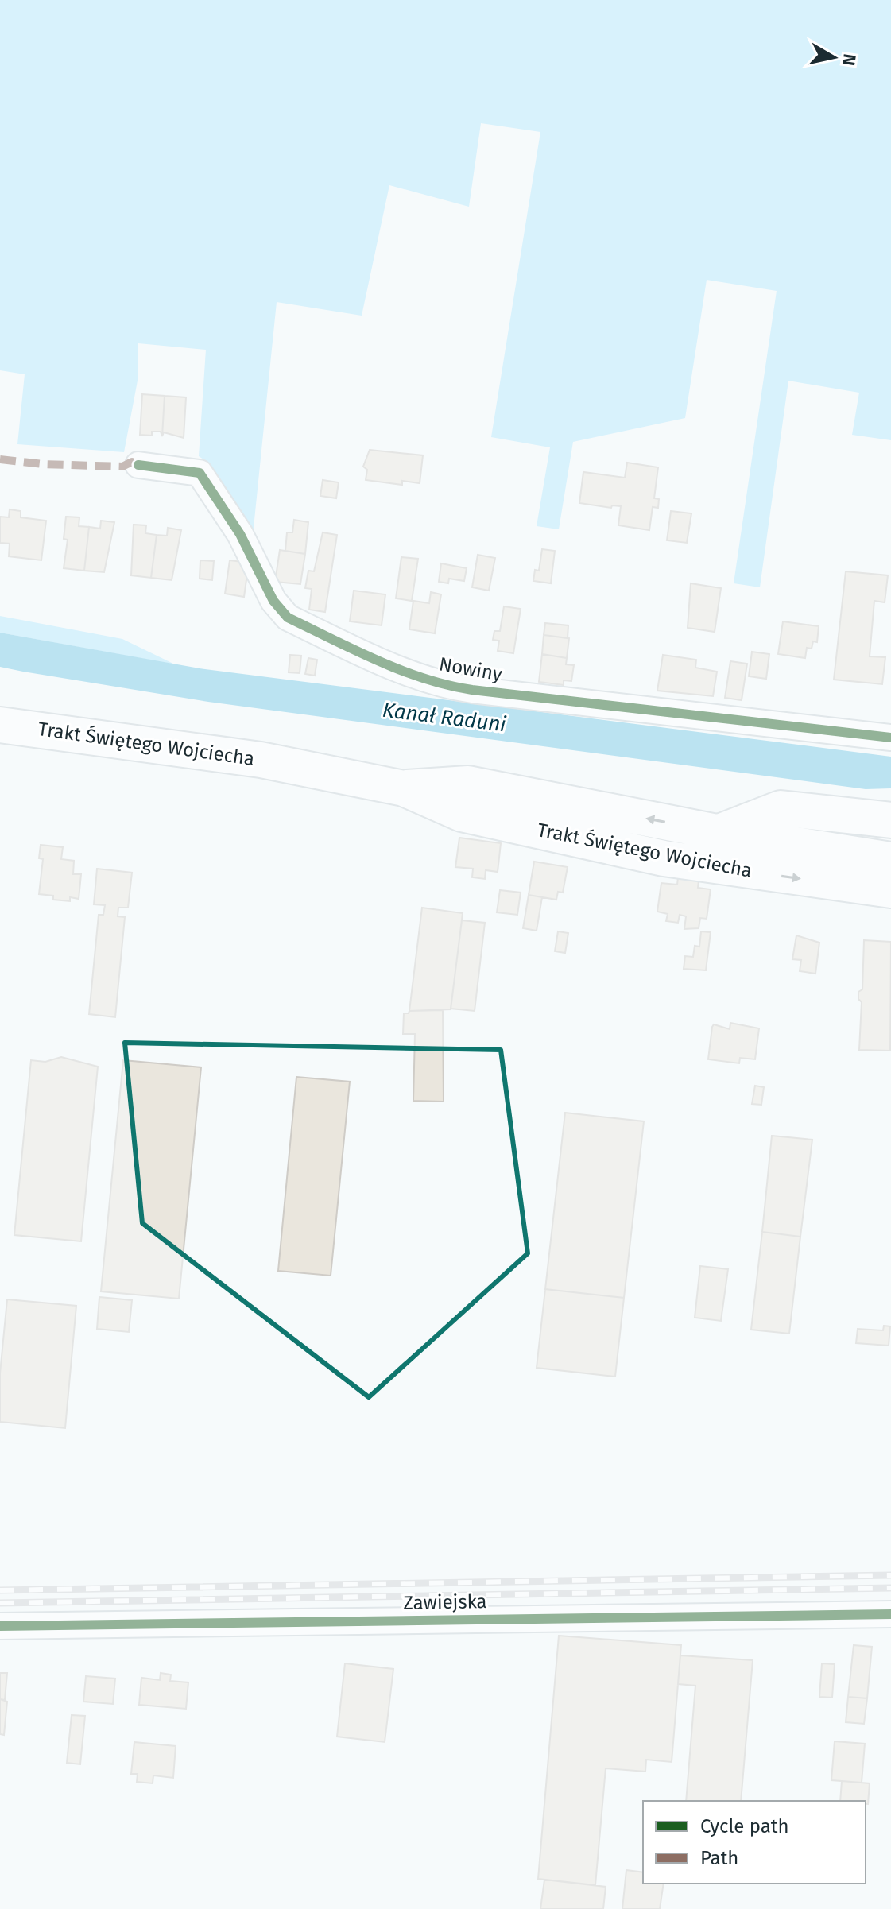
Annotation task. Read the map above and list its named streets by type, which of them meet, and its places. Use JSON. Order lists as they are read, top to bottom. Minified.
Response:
{"streets":{"main road":["Trakt Świętego Wojciecha"],"street":["Nowiny","Zawiejska"]},"water":["Kanał Raduni"],"legend":["Cycle path","Path"],"north":"right"}
